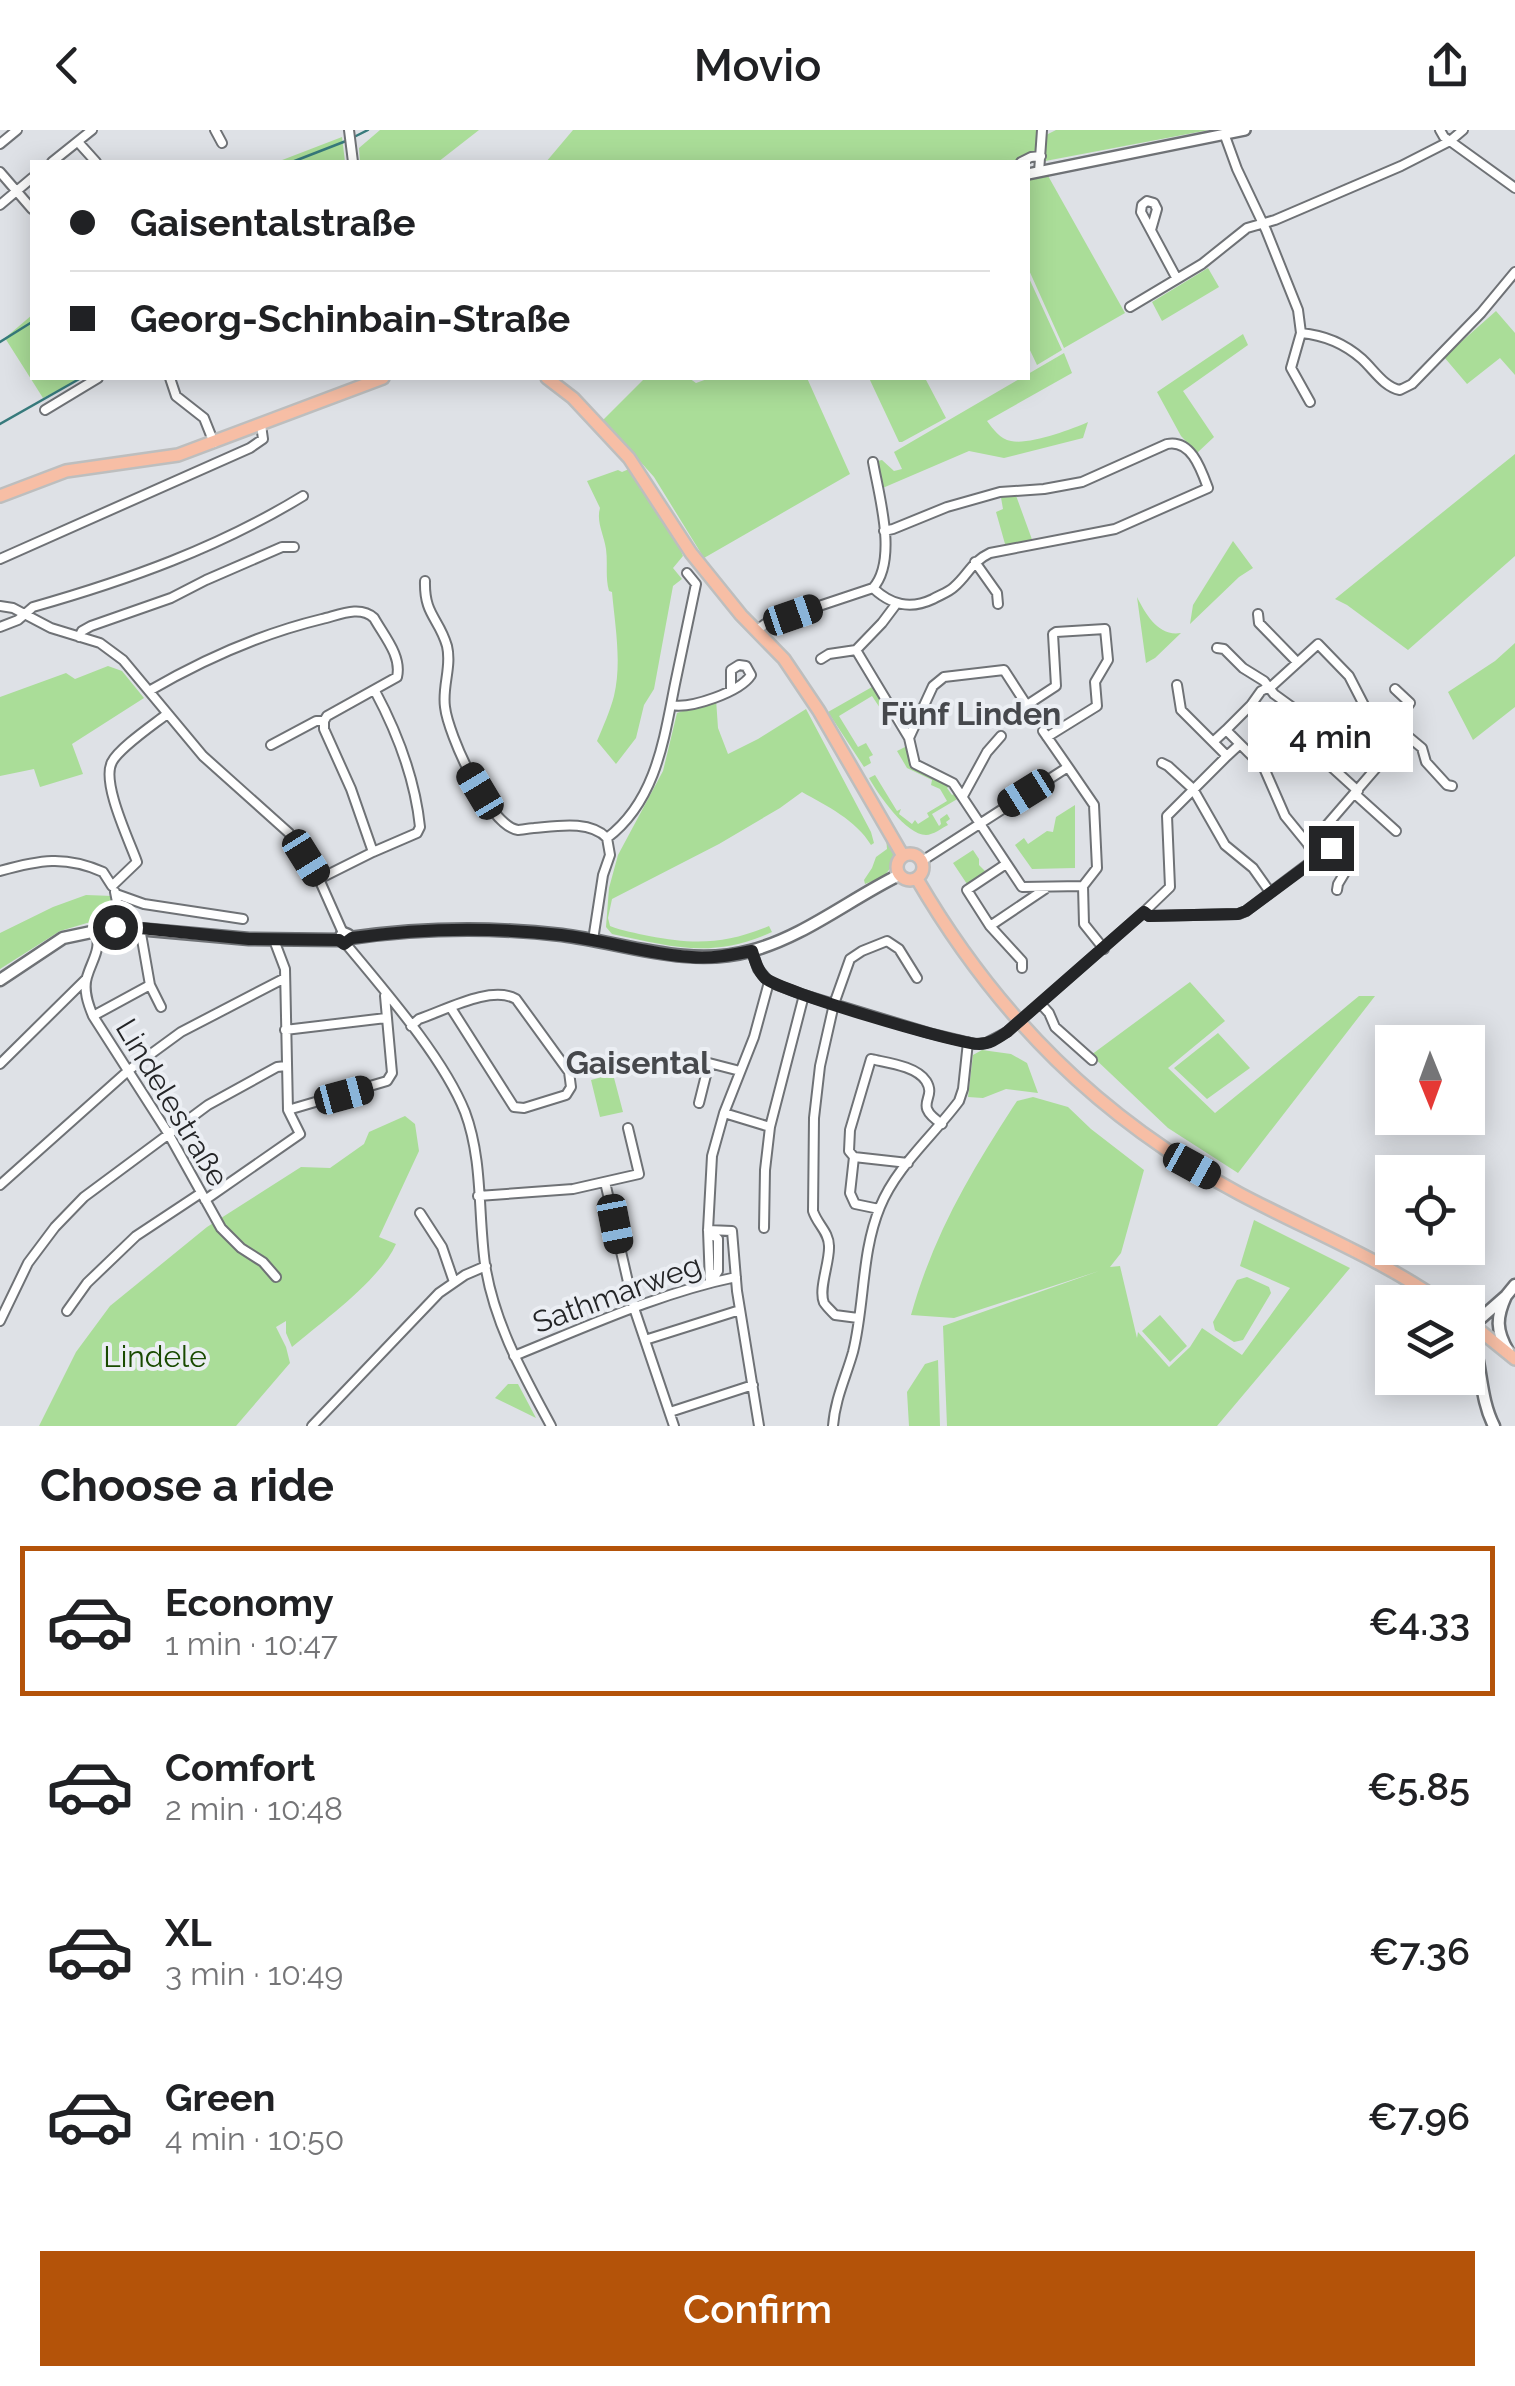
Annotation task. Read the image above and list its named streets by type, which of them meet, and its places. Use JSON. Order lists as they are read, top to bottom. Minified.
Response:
{"streets":{"street":["Lindelestraße","Sathmarweg"]},"districts":["Fünf Linden","Gaisental"],"parks":["Lindele"],"north":"bottom","page":{"header":"Movio","banner":["Gaisentalstraße","Georg-Schinbain-Straße"],"bubble":"4 min","heading":"Choose a ride","list":[{"name":"Economy","note":"1 min · 10:47","value":"€4.33"},{"name":"Comfort","note":"2 min · 10:48","value":"€5.85"},{"name":"XL","note":"3 min · 10:49","value":"€7.36"},{"name":"Green","note":"4 min · 10:50","value":"€7.96"}],"buttons":"Confirm"}}
